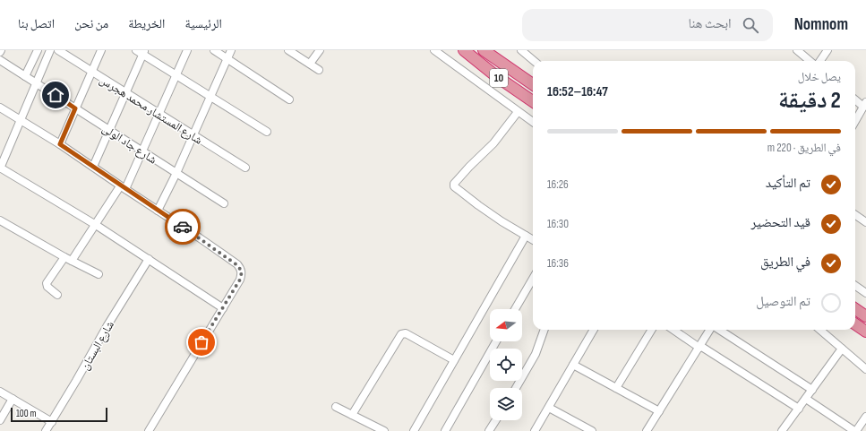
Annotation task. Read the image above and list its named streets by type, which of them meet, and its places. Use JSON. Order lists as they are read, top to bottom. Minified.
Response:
{"streets":{"highway":["10"],"street":["شارع المستشار محمد هجرس","شارع جاد الولى","شارع البستان"]},"scale_bar":"100 m","north":"left","page":{"header":"Nomnom","search":"ابحث هنا","nav":["الرئيسية","الخريطة","من نحن","اتصل بنا"],"heading":["2 دقيقة","يصل خلال","16:47–16:52"],"bar":"في الطريق · 220 m","list":[["تم التأكيد","16:26"],["قيد التحضير","16:30"],["في الطريق","16:36"],"تم التوصيل"],"scale":"100 m"}}
